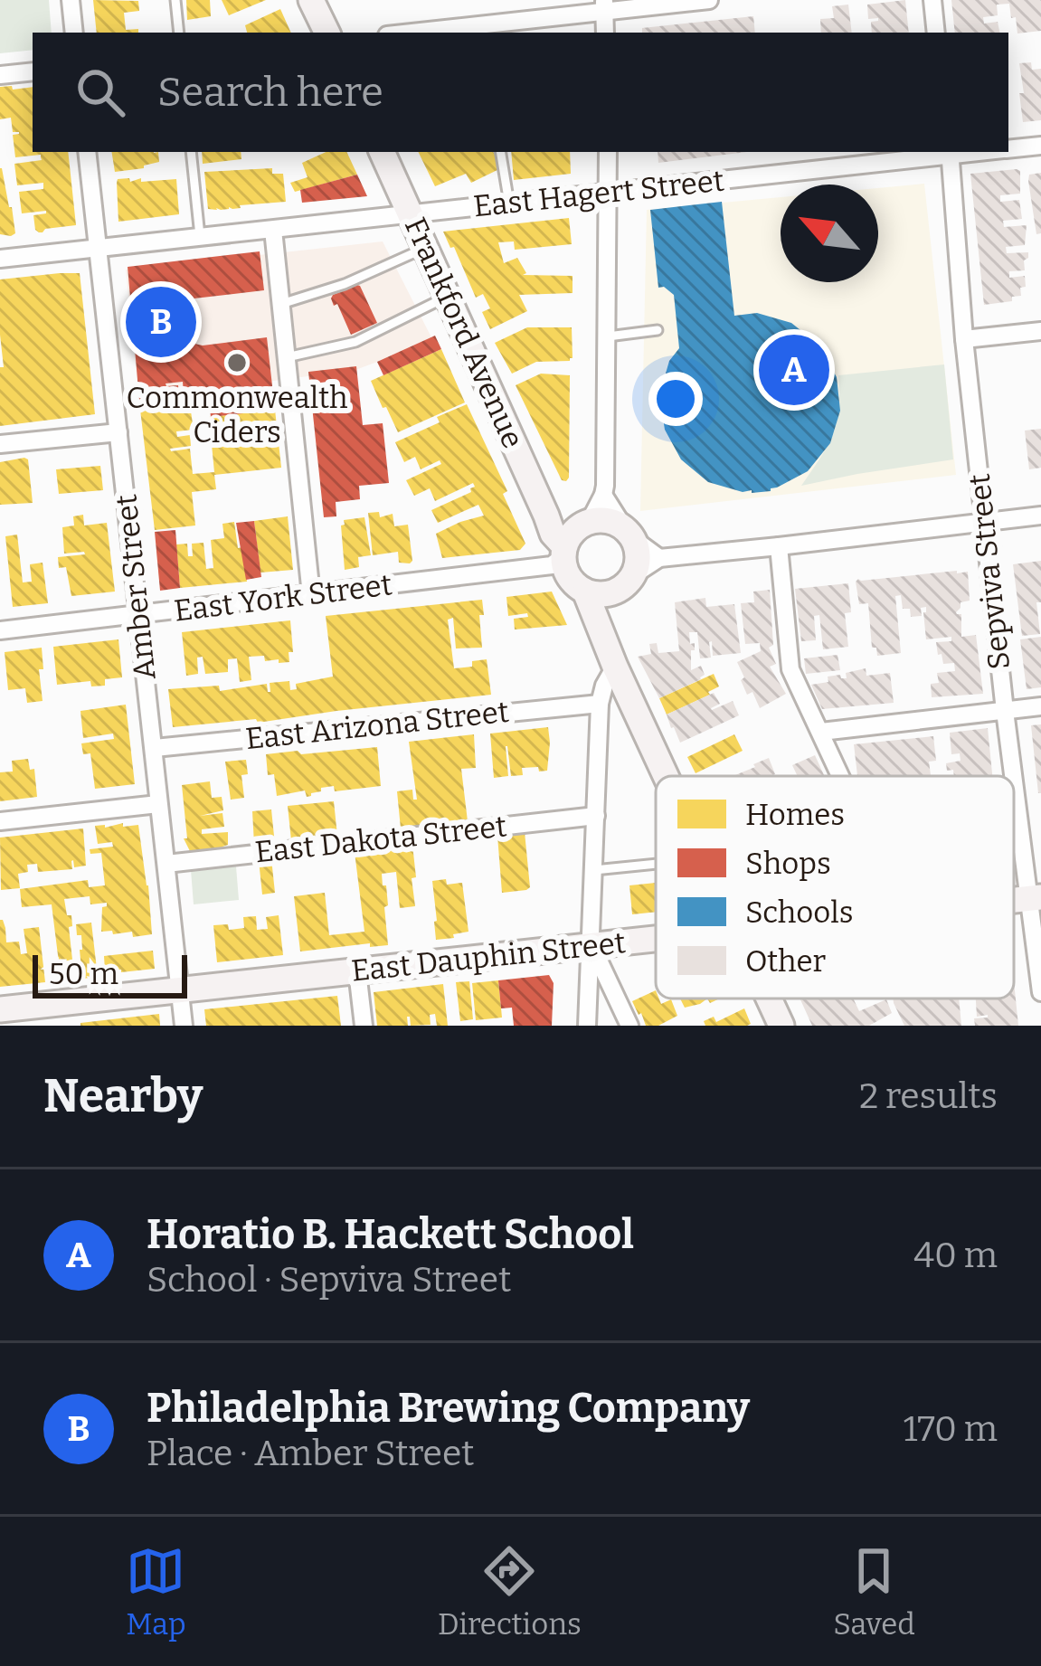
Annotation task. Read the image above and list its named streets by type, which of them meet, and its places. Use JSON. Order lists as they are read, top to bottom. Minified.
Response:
{"streets":{"main road":["Frankford Avenue","East Dauphin Street"],"street":["East Hagert Street","Sepviva Street","Amber Street","East York Street","East Arizona Street","East Dakota Street"]},"crossings":[["East Hagert Street","Frankford Avenue"],["East Hagert Street","Sepviva Street"],["East Hagert Street","Amber Street"],["Frankford Avenue","East York Street"],["Amber Street","East York Street"],["Amber Street","East Arizona Street"],["Amber Street","East Dakota Street"],["Amber Street","East Dauphin Street"]],"places":["Commonwealth Ciders"],"legend":["Homes","Shops","Schools","Other"],"scale_bar":"50 m","north":"top left","page":{"search":"Search here","pins":["B","A"],"scale":"50 m","heading":["Nearby","2 results"],"list":[{"mark":"A","name":"Horatio B. Hackett School","note":"School · Sepviva Street","value":"40 m"},{"mark":"B","name":"Philadelphia Brewing Company","note":"Place · Amber Street","value":"170 m"}],"nav":["Map","Directions","Saved"]}}
